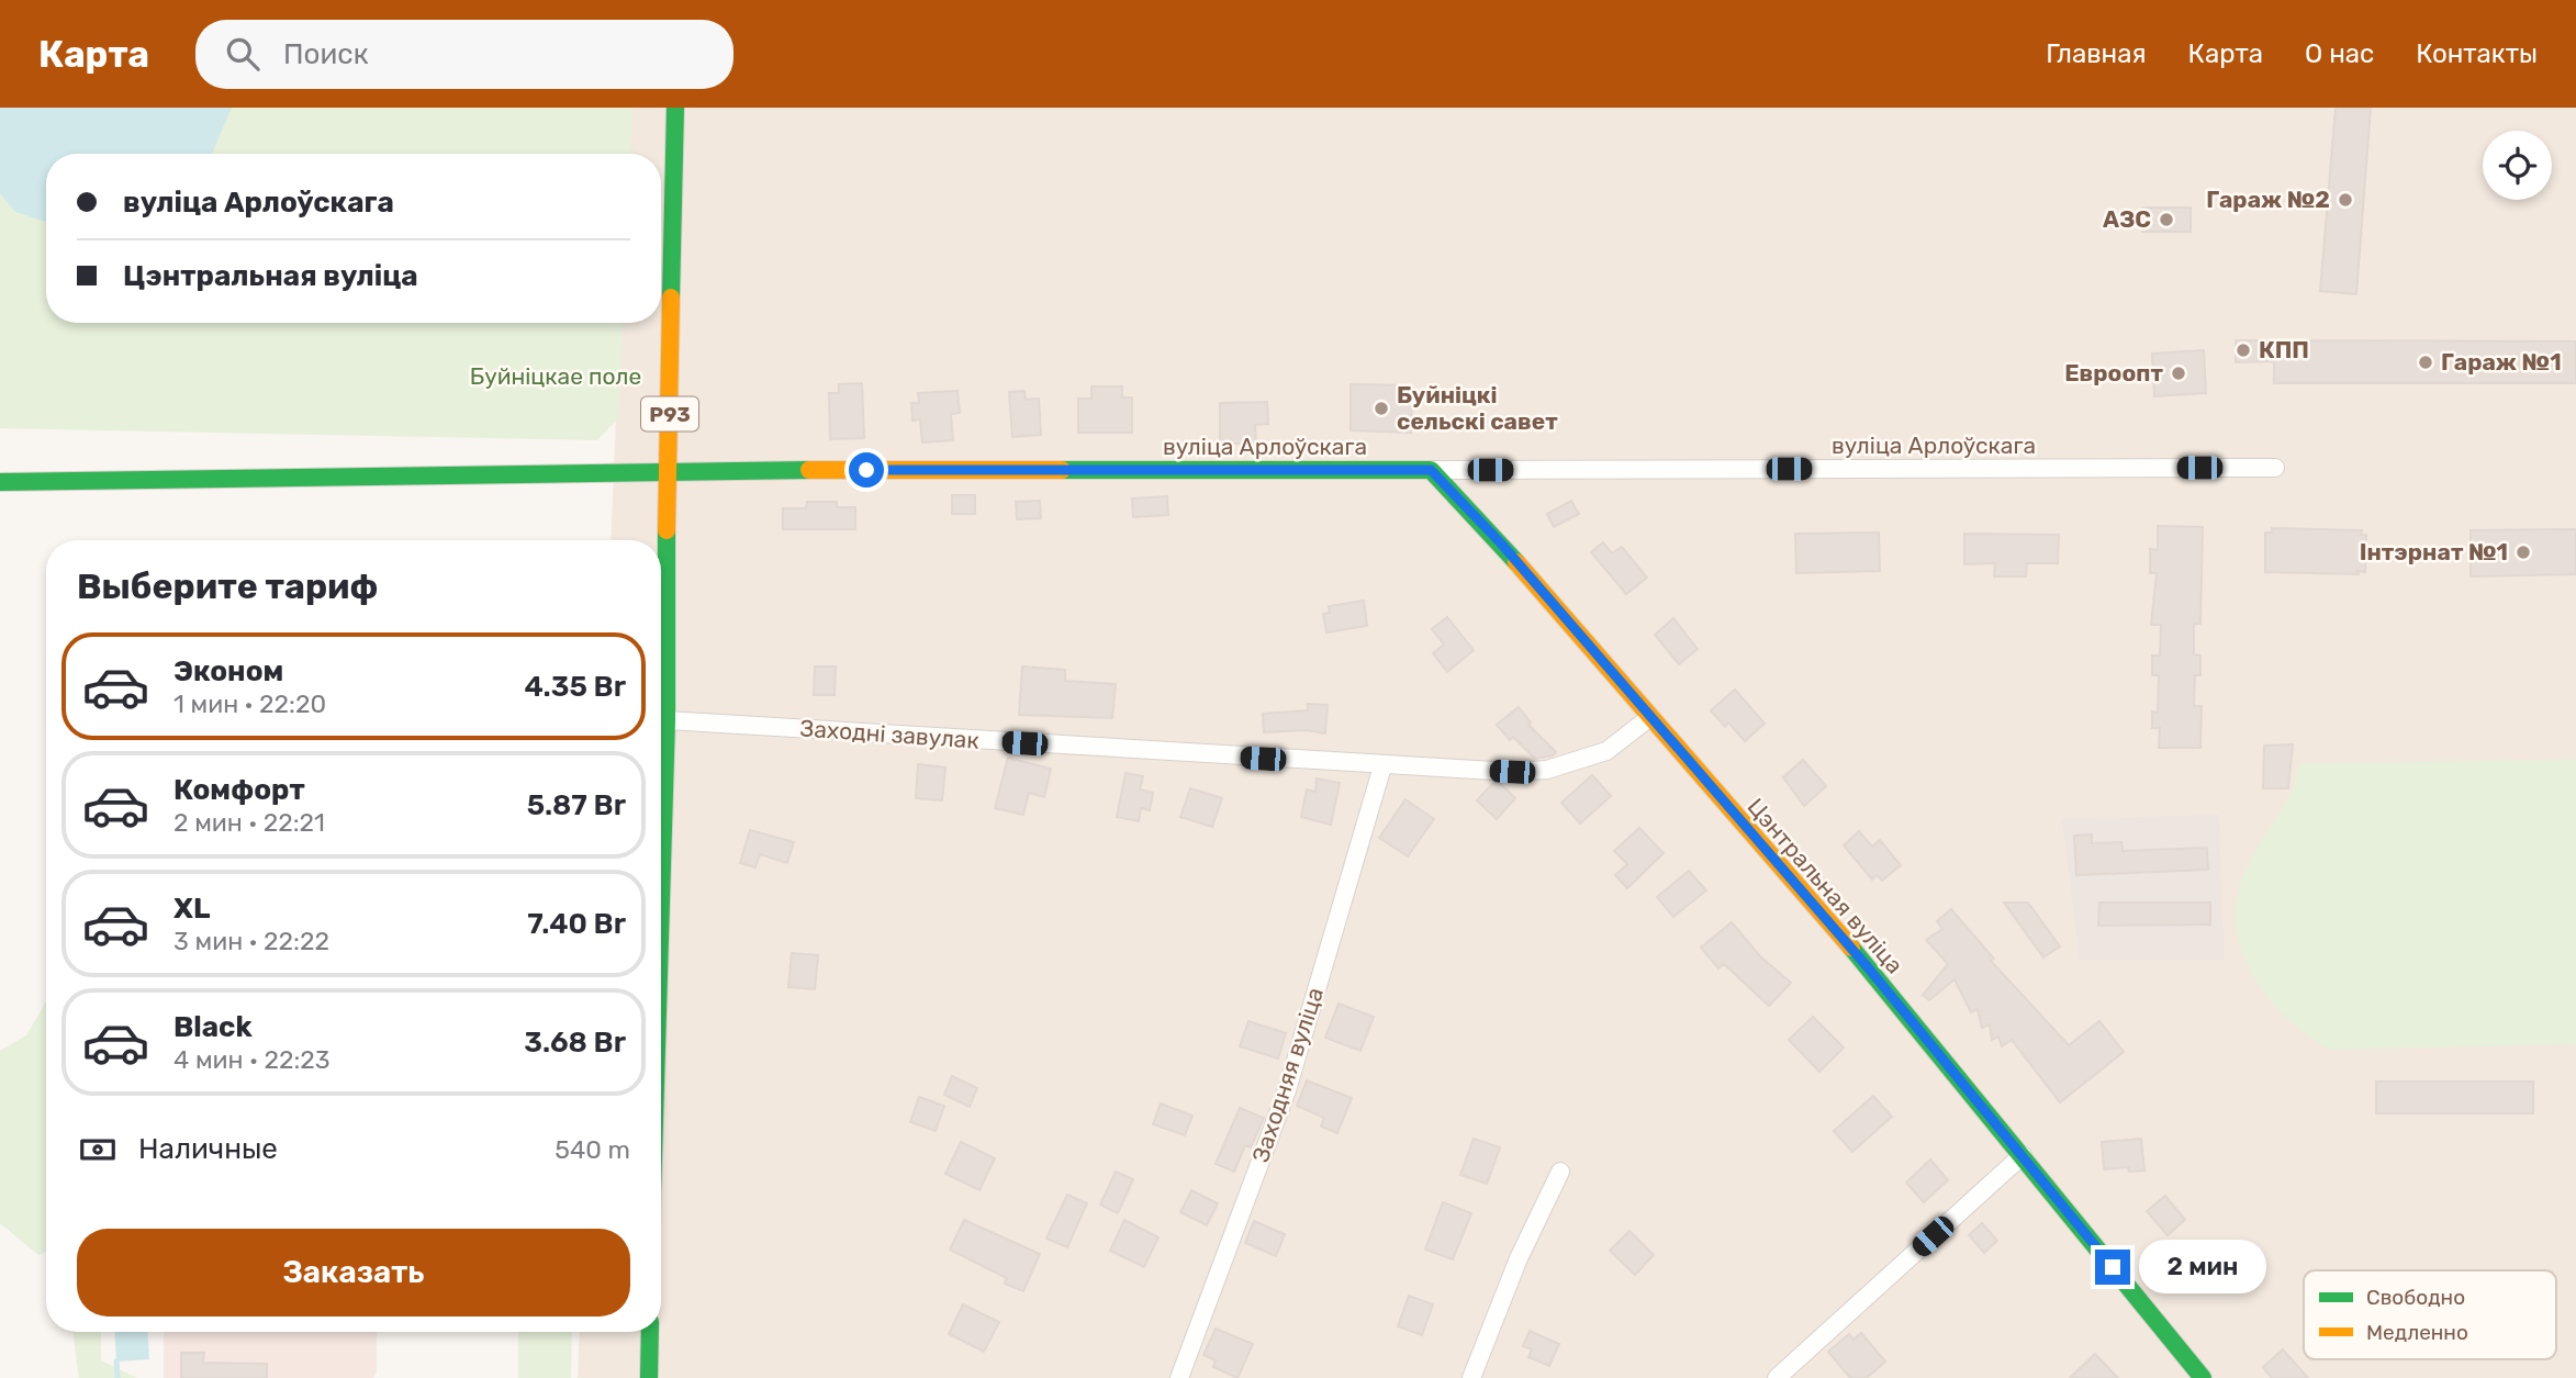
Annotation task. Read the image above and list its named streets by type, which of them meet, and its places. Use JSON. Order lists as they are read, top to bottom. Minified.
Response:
{"streets":{"street":["Р93","вуліца Арлоўскага","Заходні завулак","Цэнтральная вуліца","Заходняя вуліца"]},"crossings":[["Р93","вуліца Арлоўскага"],["Р93","Заходні завулак"],["вуліца Арлоўскага","Цэнтральная вуліца"],["Заходні завулак","Цэнтральная вуліца"],["Заходні завулак","Заходняя вуліца"]],"parks":["Буйніцкае поле"],"places":["Гараж №2","АЗС","КПП","Гараж №1","Евроопт","Буйніцкі сельскі савет","Інтэрнат №1"],"legend":["Свободно","Медленно"],"page":{"header":"Карта","search":"Поиск","nav":["Главная","Карта","О нас","Контакты"],"banner":["вуліца Арлоўскага","Цэнтральная вуліца"],"heading":"Выберите тариф","list":[{"name":"Эконом","note":"1 мин · 22:20","value":"4.35 Br"},{"name":"Комфорт","note":"2 мин · 22:21","value":"5.87 Br"},{"name":"XL","note":"3 мин · 22:22","value":"7.40 Br"},{"name":"Black","note":"4 мин · 22:23","value":"3.68 Br"}],"pay":["Наличные","540 m"],"buttons":"Заказать","bubble":"2 мин"}}
